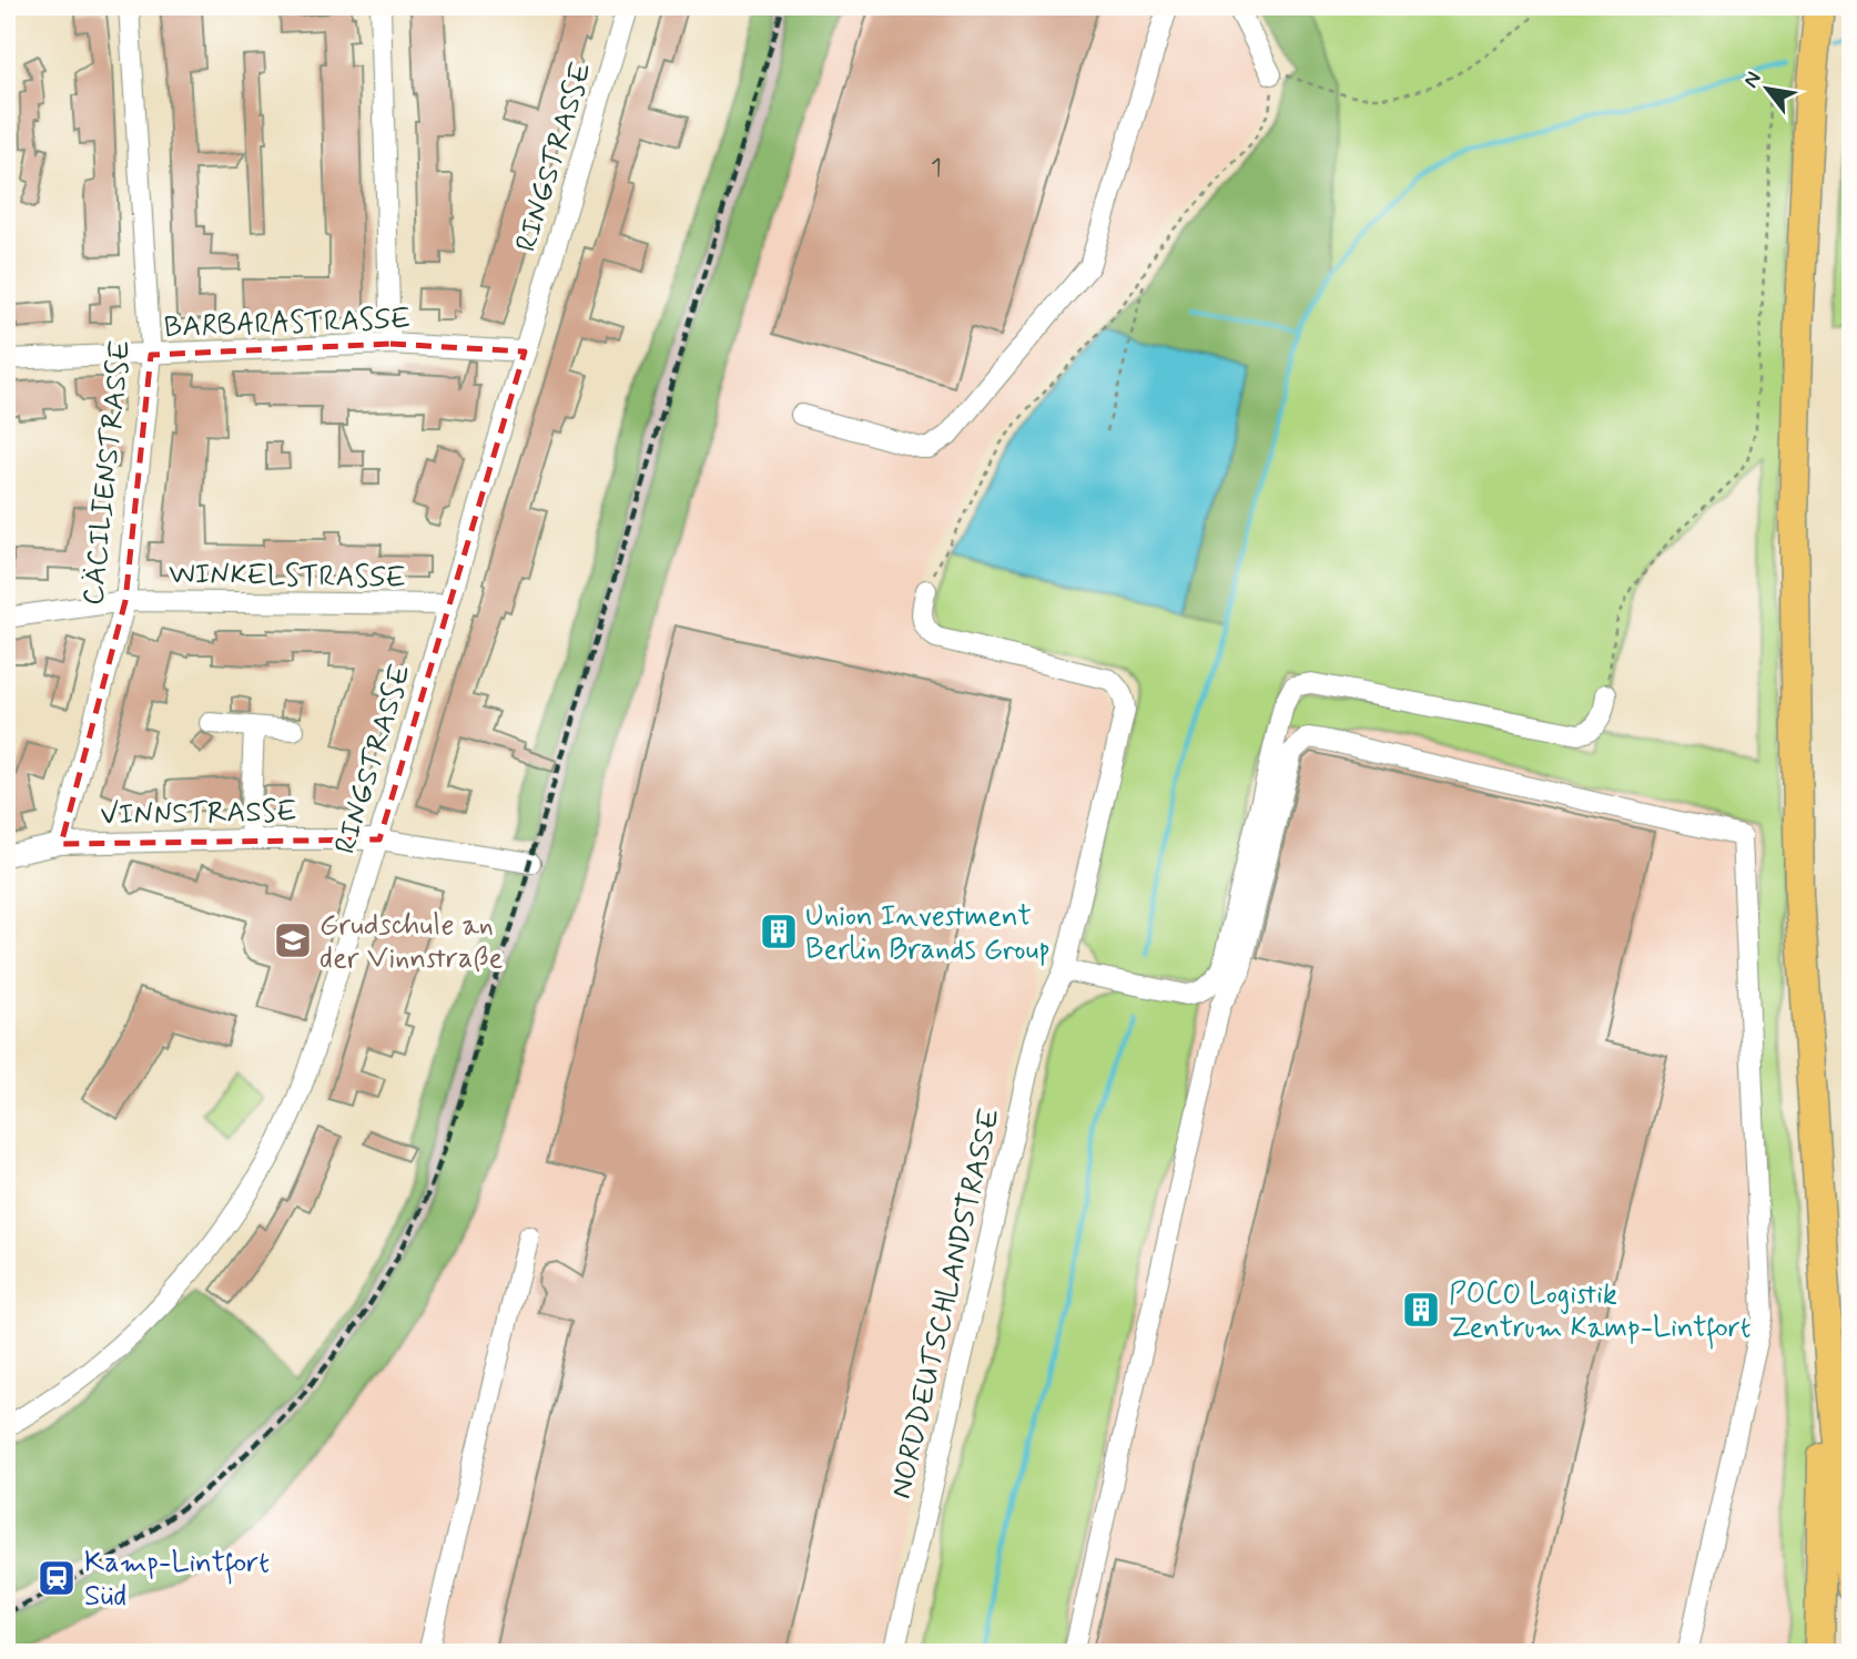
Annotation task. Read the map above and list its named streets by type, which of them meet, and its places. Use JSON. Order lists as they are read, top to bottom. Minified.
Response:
{"streets":{"street":["RINGSTRASSE","BARBARASTRASSE","CÄCILIENSTRASSE","WINKELSTRASSE","VINNSTRASSE","NORDDEUTSCHLANDSTRASSE"]},"crossings":[["RINGSTRASSE","BARBARASTRASSE"],["RINGSTRASSE","WINKELSTRASSE"],["RINGSTRASSE","VINNSTRASSE"],["BARBARASTRASSE","CÄCILIENSTRASSE"],["CÄCILIENSTRASSE","WINKELSTRASSE"],["CÄCILIENSTRASSE","VINNSTRASSE"]],"places":{"building":["Union Investment Berlin Brands Group","POCO Logistik Zentrum Kamp-Lintfort"],"school or university":["Grudschule an der Vinnstraße"],"station":["Kamp-Lintfort Süd"]},"house_numbers":["1"],"north":"top left"}
